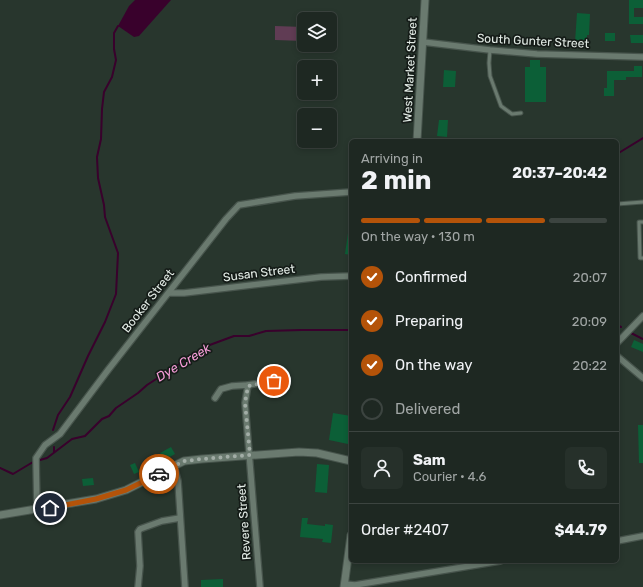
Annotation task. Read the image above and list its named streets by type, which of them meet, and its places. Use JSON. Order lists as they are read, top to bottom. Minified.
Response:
{"streets":{"street":["South Gunter Street","West Market Street","Susan Street","Booker Street","Revere Street"]},"crossings":[["South Gunter Street","West Market Street"],["Susan Street","Booker Street"]],"water":["Dye Creek"],"page":{"map_buttons":["+","−"],"heading":["2 min","Arriving in","20:37–20:42"],"panel":["Sam","Courier · 4.6","Order #2407","$44.79"],"bar":"On the way · 130 m","list":[["Confirmed","20:07"],["Preparing","20:09"],["On the way","20:22"],"Delivered"]}}
